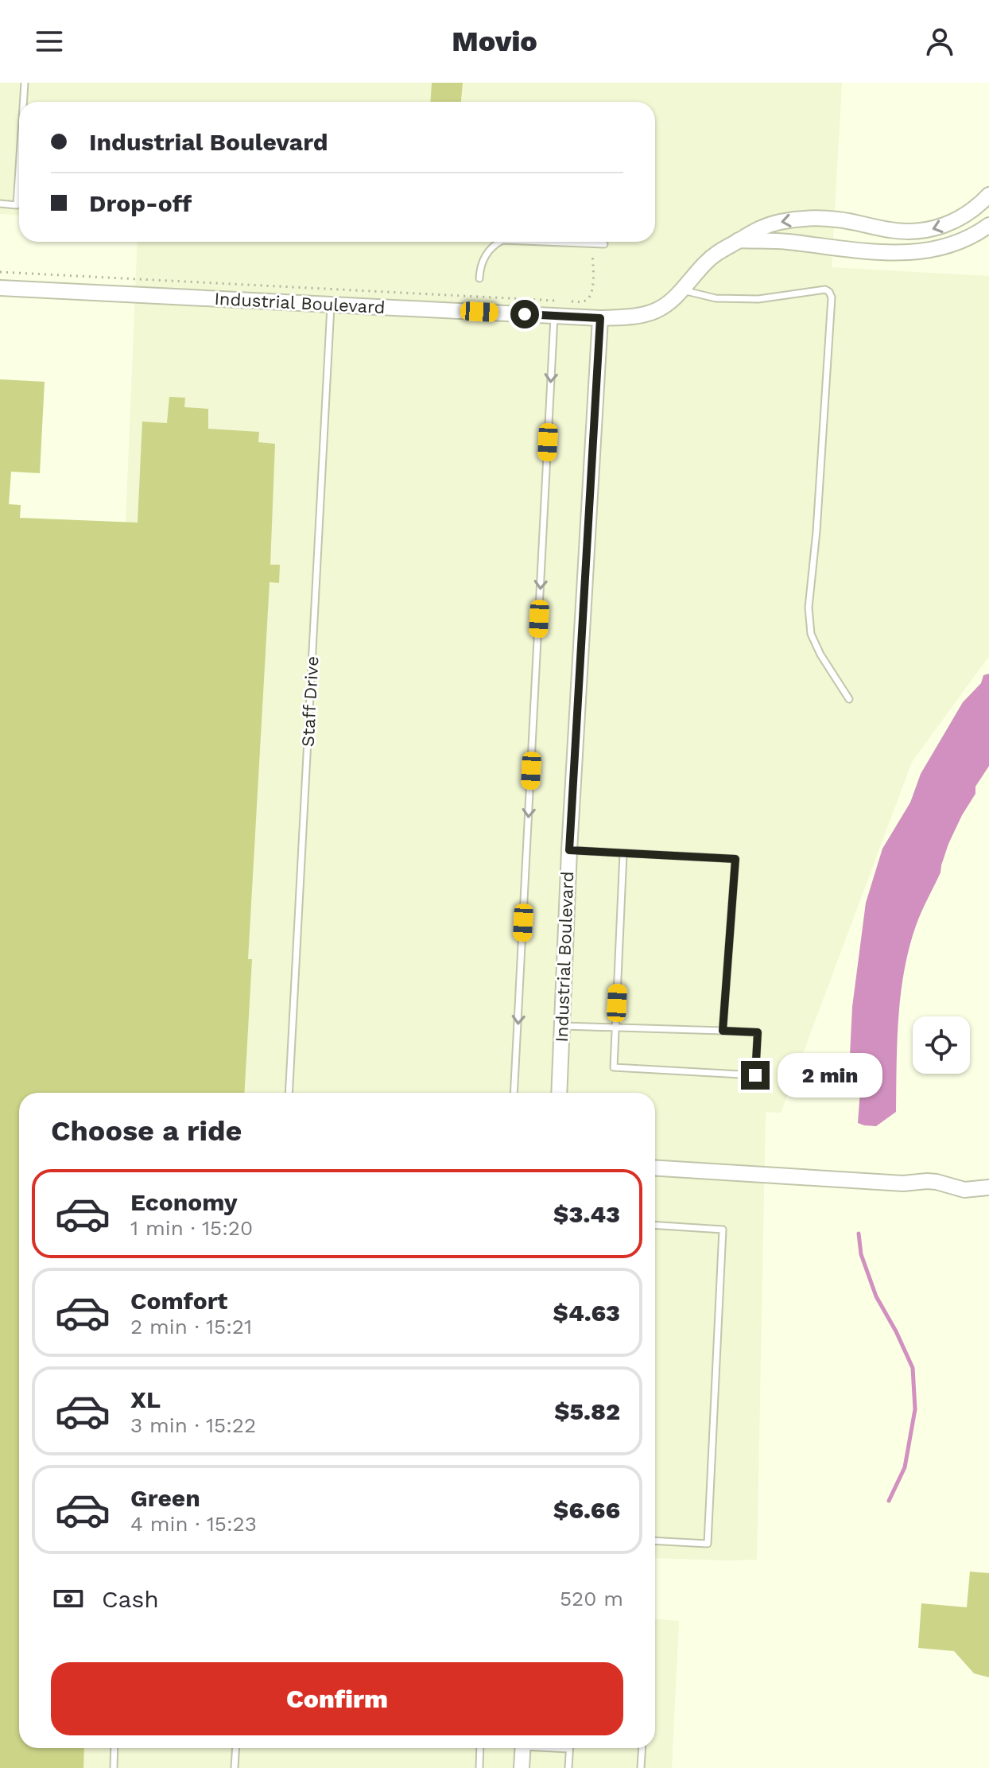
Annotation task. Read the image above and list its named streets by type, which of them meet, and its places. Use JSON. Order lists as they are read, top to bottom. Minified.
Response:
{"streets":{"main road":["Industrial Boulevard"],"lane":["Staff Drive"]},"crossings":[["Industrial Boulevard","Staff Drive"]],"page":{"header":"Movio","banner":["Industrial Boulevard","Drop-off"],"bubble":"2 min","heading":"Choose a ride","list":[{"name":"Economy","note":"1 min · 15:20","value":"$3.43"},{"name":"Comfort","note":"2 min · 15:21","value":"$4.63"},{"name":"XL","note":"3 min · 15:22","value":"$5.82"},{"name":"Green","note":"4 min · 15:23","value":"$6.66"}],"pay":["Cash","520 m"],"buttons":"Confirm"}}
